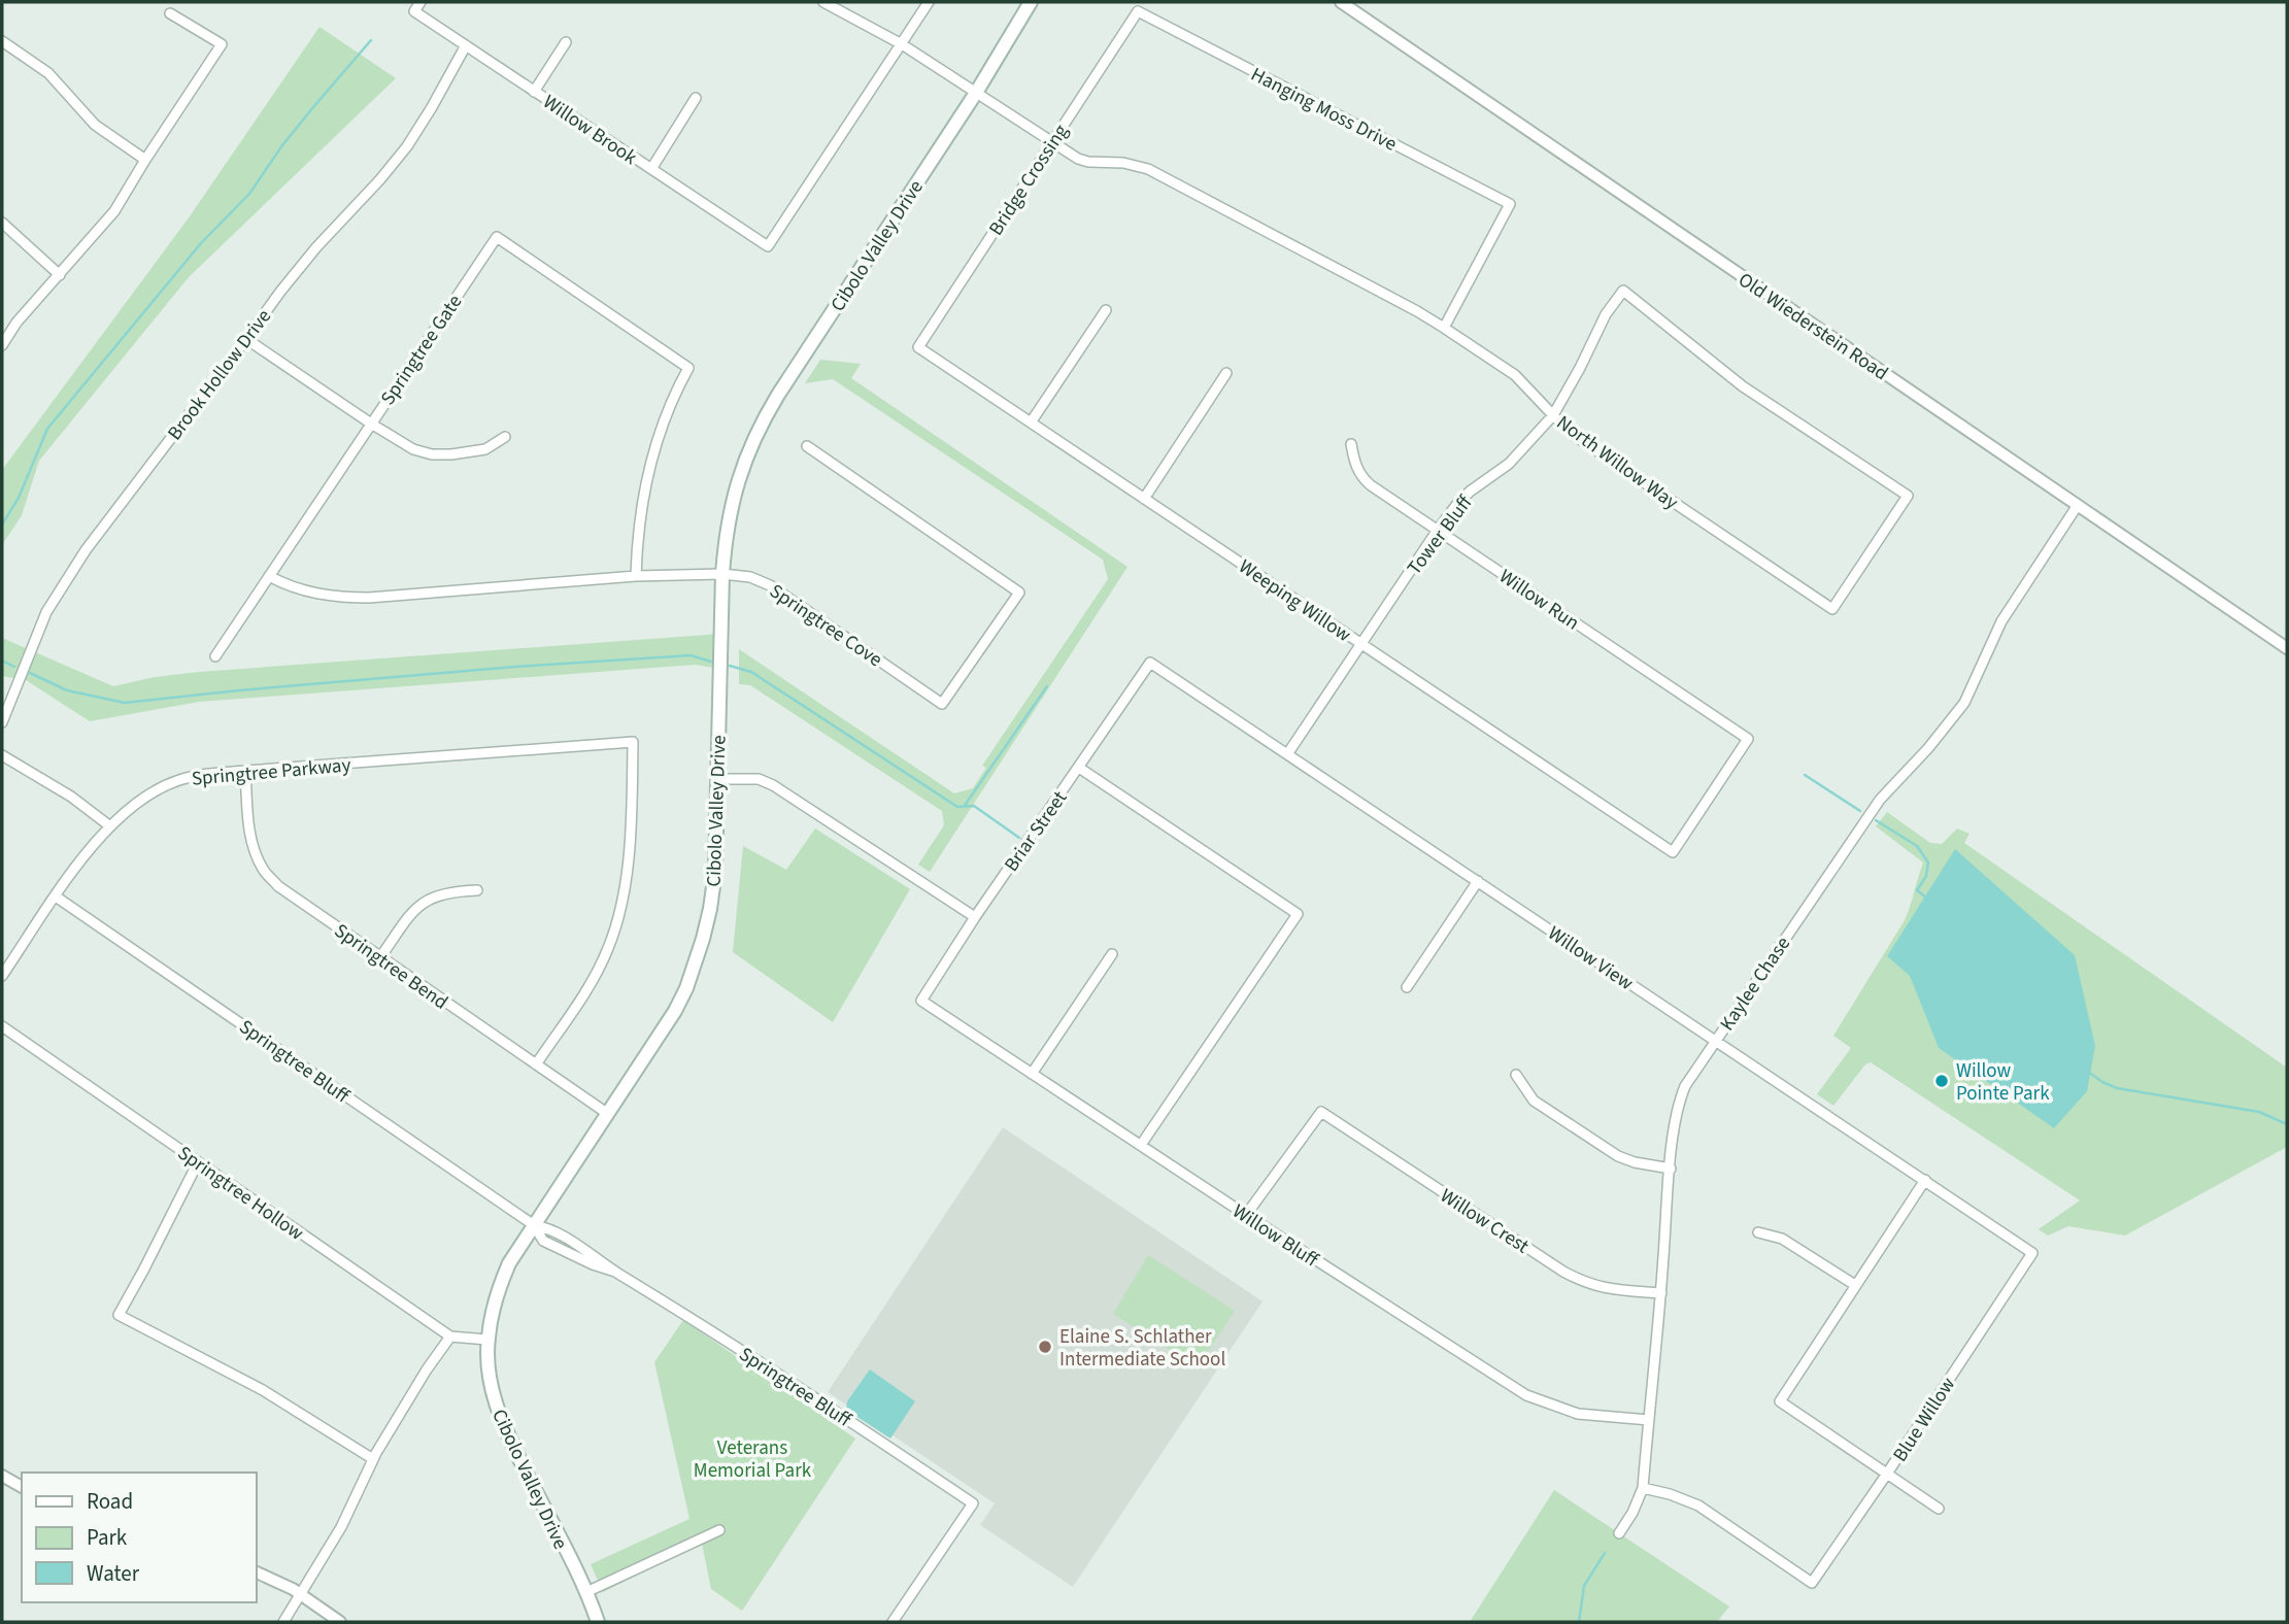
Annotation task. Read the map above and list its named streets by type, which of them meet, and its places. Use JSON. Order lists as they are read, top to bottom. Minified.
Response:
{"streets":{"main road":["Cibolo Valley Drive"],"street":["Hanging Moss Drive","Willow Brook","Bridge Crossing","Old Wiederstein Road","Springtree Gate","Brook Hollow Drive","North Willow Way","Tower Bluff","Willow Run","Weeping Willow","Springtree Cove","Springtree Parkway","Briar Street","Willow View","Springtree Bend","Kaylee Chase","Springtree Bluff","Springtree Hollow","Willow Crest","Willow Bluff","Blue Willow"]},"crossings":[["Hanging Moss Drive","Bridge Crossing"],["Hanging Moss Drive","North Willow Way"],["Willow Brook","Brook Hollow Drive"],["Willow Brook","North Willow Way"],["Bridge Crossing","North Willow Way"],["Bridge Crossing","Weeping Willow"],["Cibolo Valley Drive","North Willow Way"],["Cibolo Valley Drive","Springtree Cove"],["Cibolo Valley Drive","Springtree Bend"],["Cibolo Valley Drive","Springtree Bluff"],["Cibolo Valley Drive","Springtree Hollow"],["Old Wiederstein Road","Kaylee Chase"],["Springtree Gate","Springtree Cove"],["North Willow Way","Tower Bluff"],["Tower Bluff","Willow Run"],["Tower Bluff","Weeping Willow"],["Tower Bluff","Willow View"],["Willow Run","Weeping Willow"],["Springtree Parkway","Springtree Bend"],["Springtree Parkway","Springtree Bluff"],["Briar Street","Willow View"],["Briar Street","Willow Bluff"],["Willow View","Kaylee Chase"],["Willow View","Blue Willow"],["Kaylee Chase","Willow Crest"],["Kaylee Chase","Willow Bluff"],["Kaylee Chase","Blue Willow"],["Willow Crest","Willow Bluff"]],"parks":["Veterans Memorial Park"],"places":["Willow Pointe Park","Elaine S. Schlather Intermediate School"],"legend":["Road","Park","Water"]}
